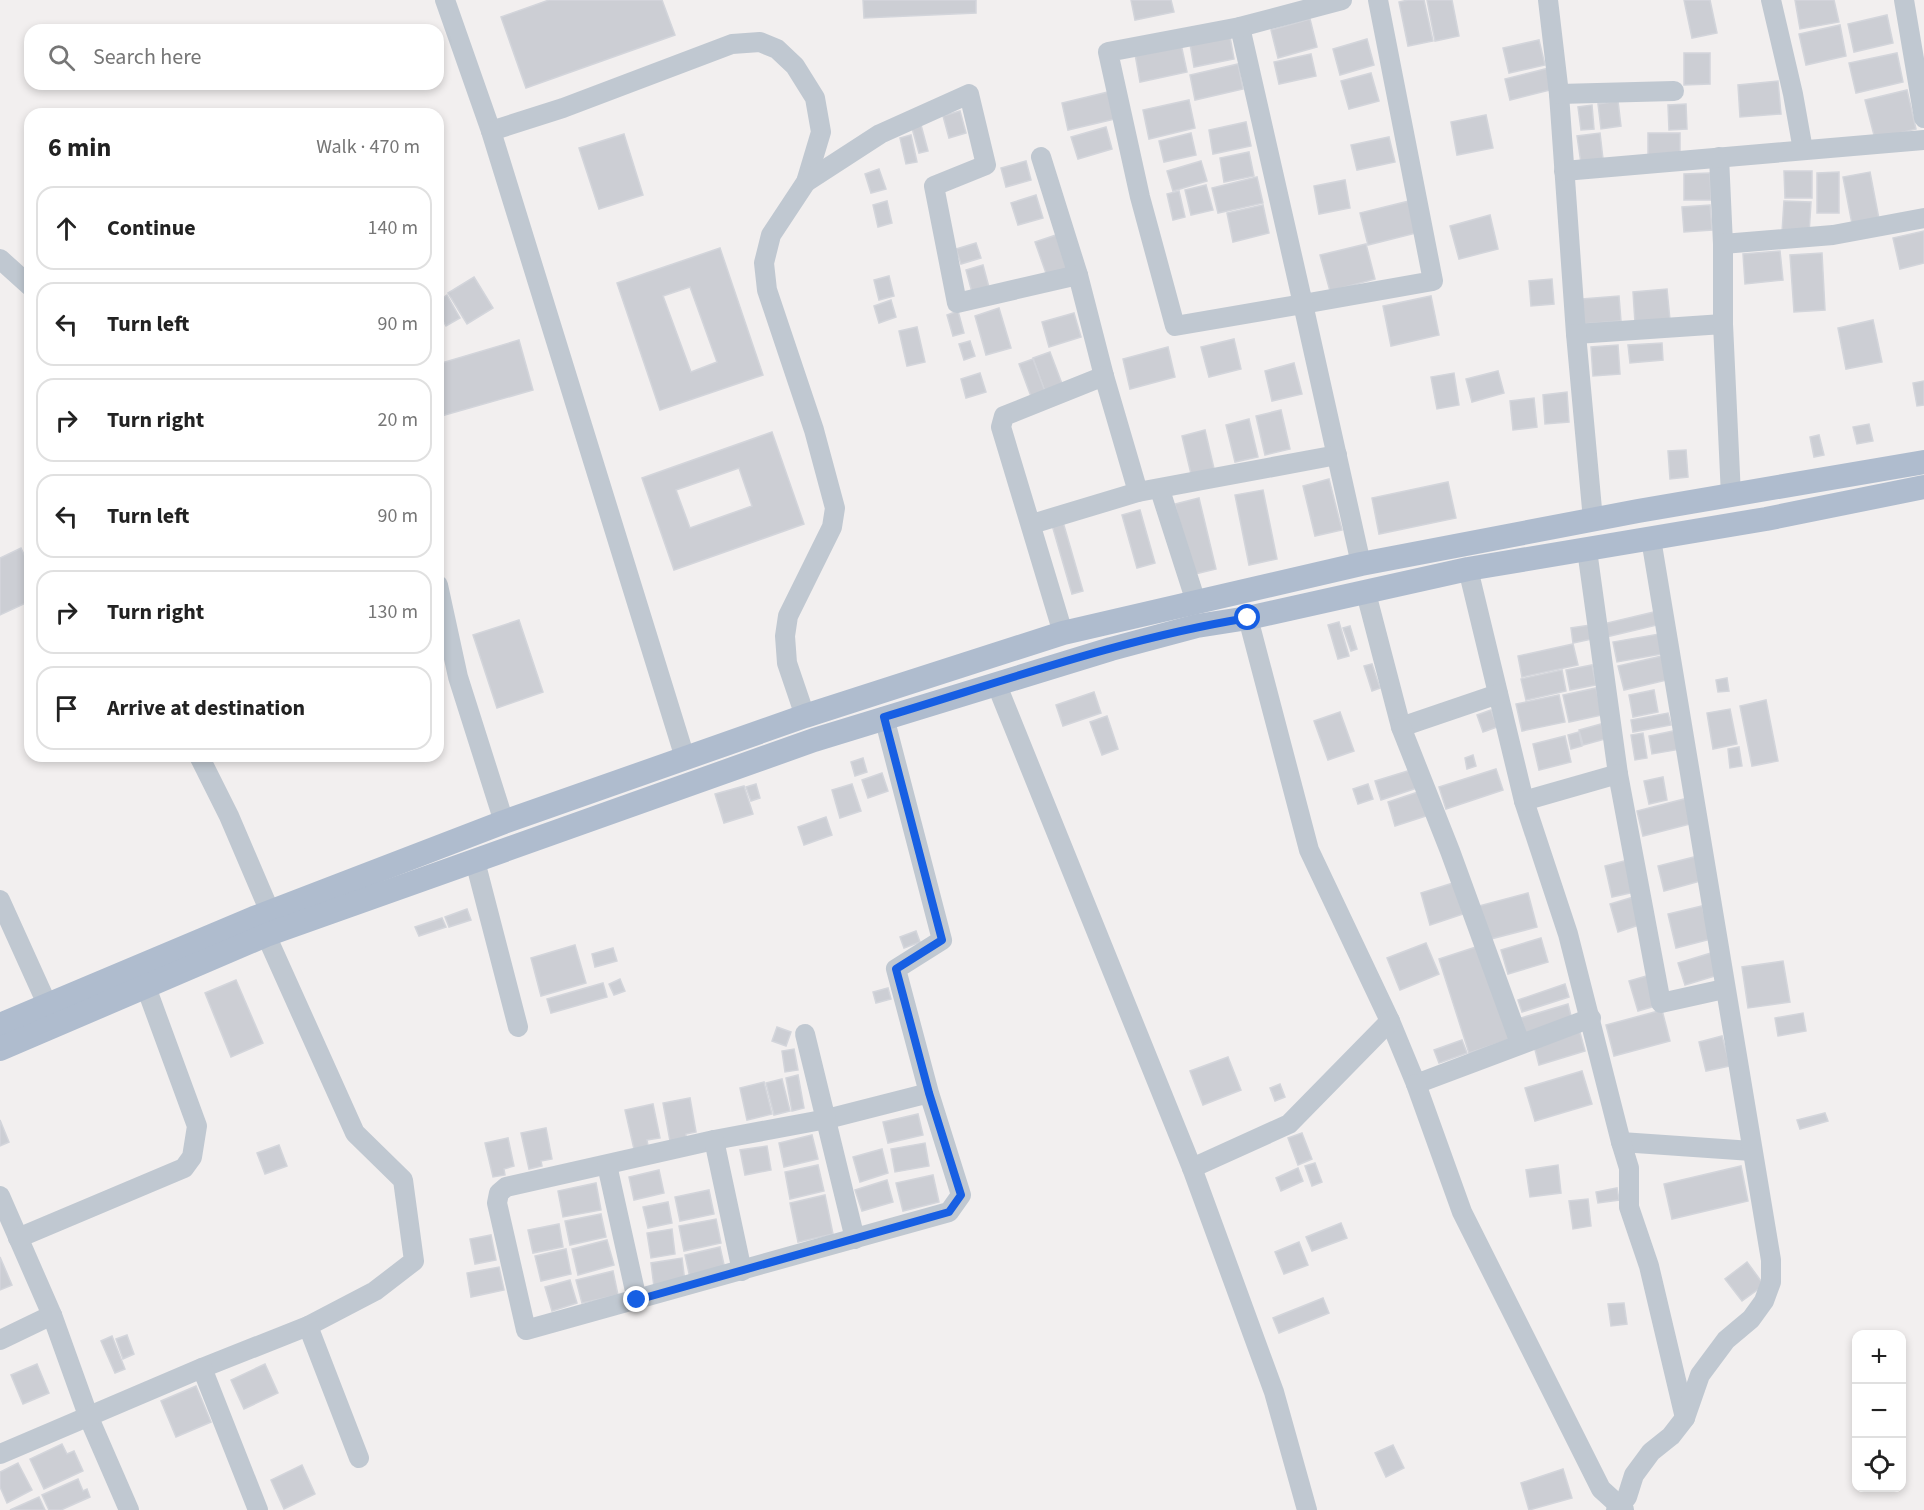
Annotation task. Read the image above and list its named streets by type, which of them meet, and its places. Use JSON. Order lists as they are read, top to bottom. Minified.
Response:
{"page":{"search":"Search here","heading":["6 min","Walk · 470 m"],"list":[["Continue","140 m"],["Turn left","90 m"],["Turn right","20 m"],["Turn left","90 m"],["Turn right","130 m"],"Arrive at destination"],"map_buttons":["+","−"]}}
